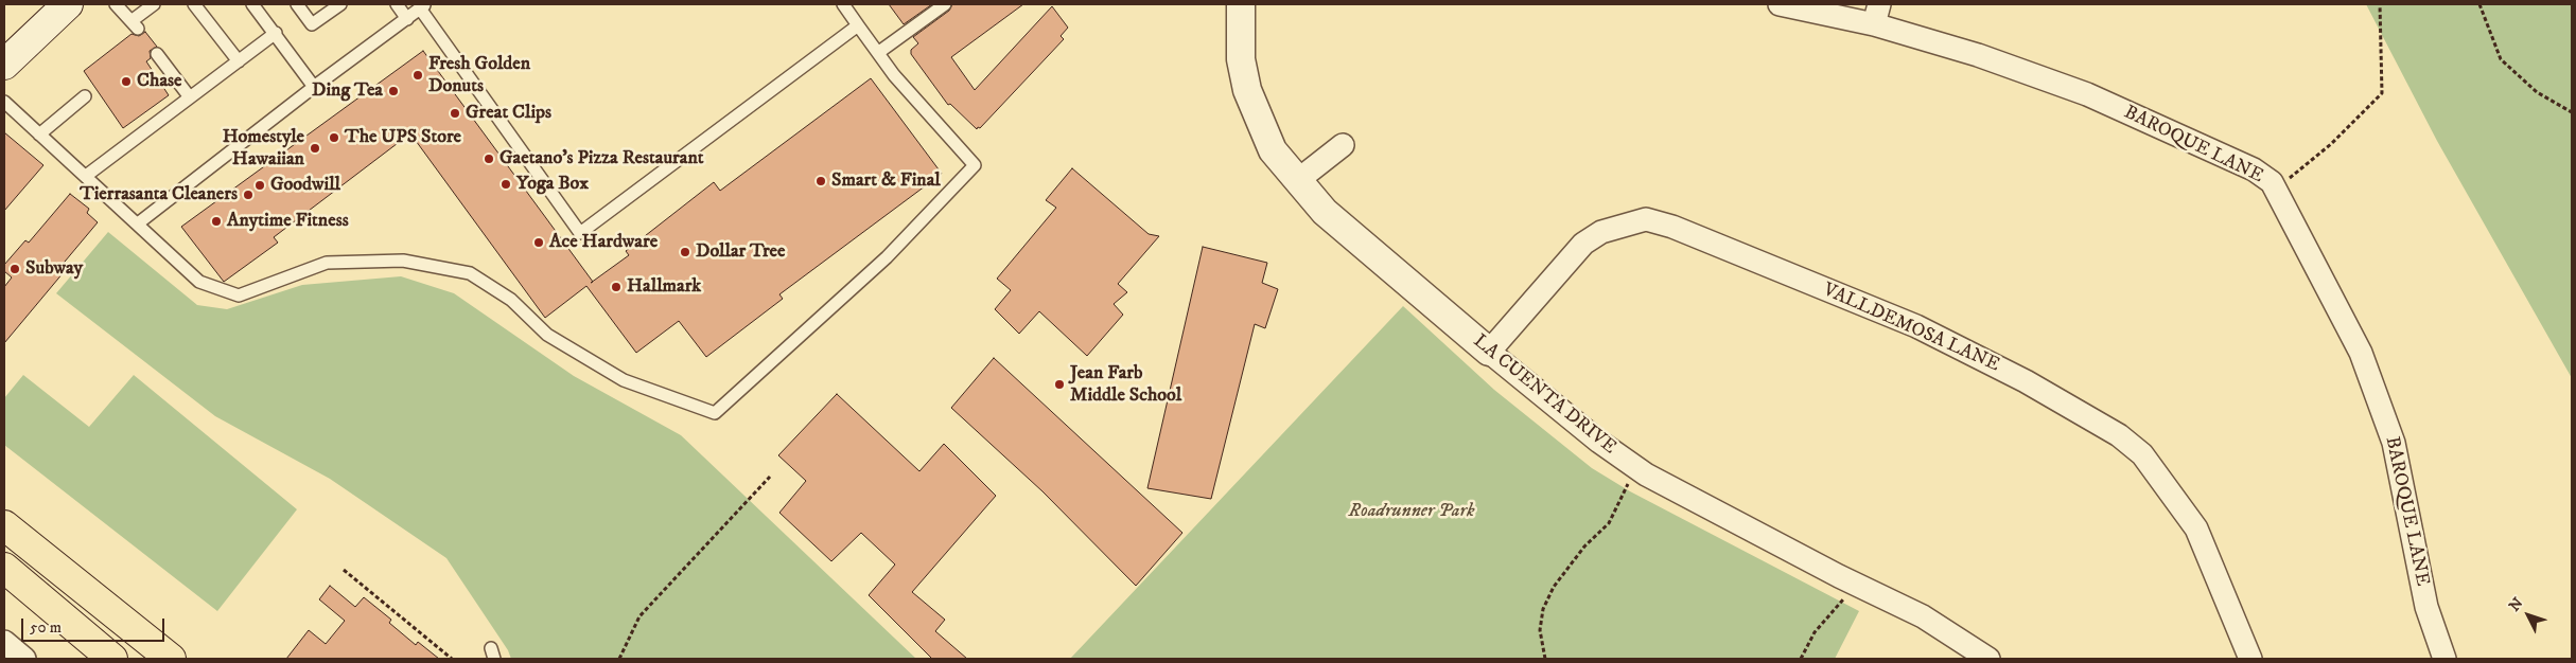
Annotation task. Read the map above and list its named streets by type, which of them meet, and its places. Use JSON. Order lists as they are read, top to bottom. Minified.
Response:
{"streets":{"street":["BAROQUE LANE","VALLDEMOSA LANE","LA CUENTA DRIVE"]},"crossings":[["VALLDEMOSA LANE","LA CUENTA DRIVE"]],"parks":["Roadrunner Park"],"places":["Fresh Golden Donuts","Chase","Ding Tea","Great Clips","The UPS Store","Homestyle Hawaiian","Gaetano's Pizza Restaurant","Smart & Final","Yoga Box","Goodwill","Tierrasanta Cleaners","Anytime Fitness","Ace Hardware","Dollar Tree","Subway","Hallmark","Jean Farb Middle School"],"scale_bar":"50 m","north":"top left"}
